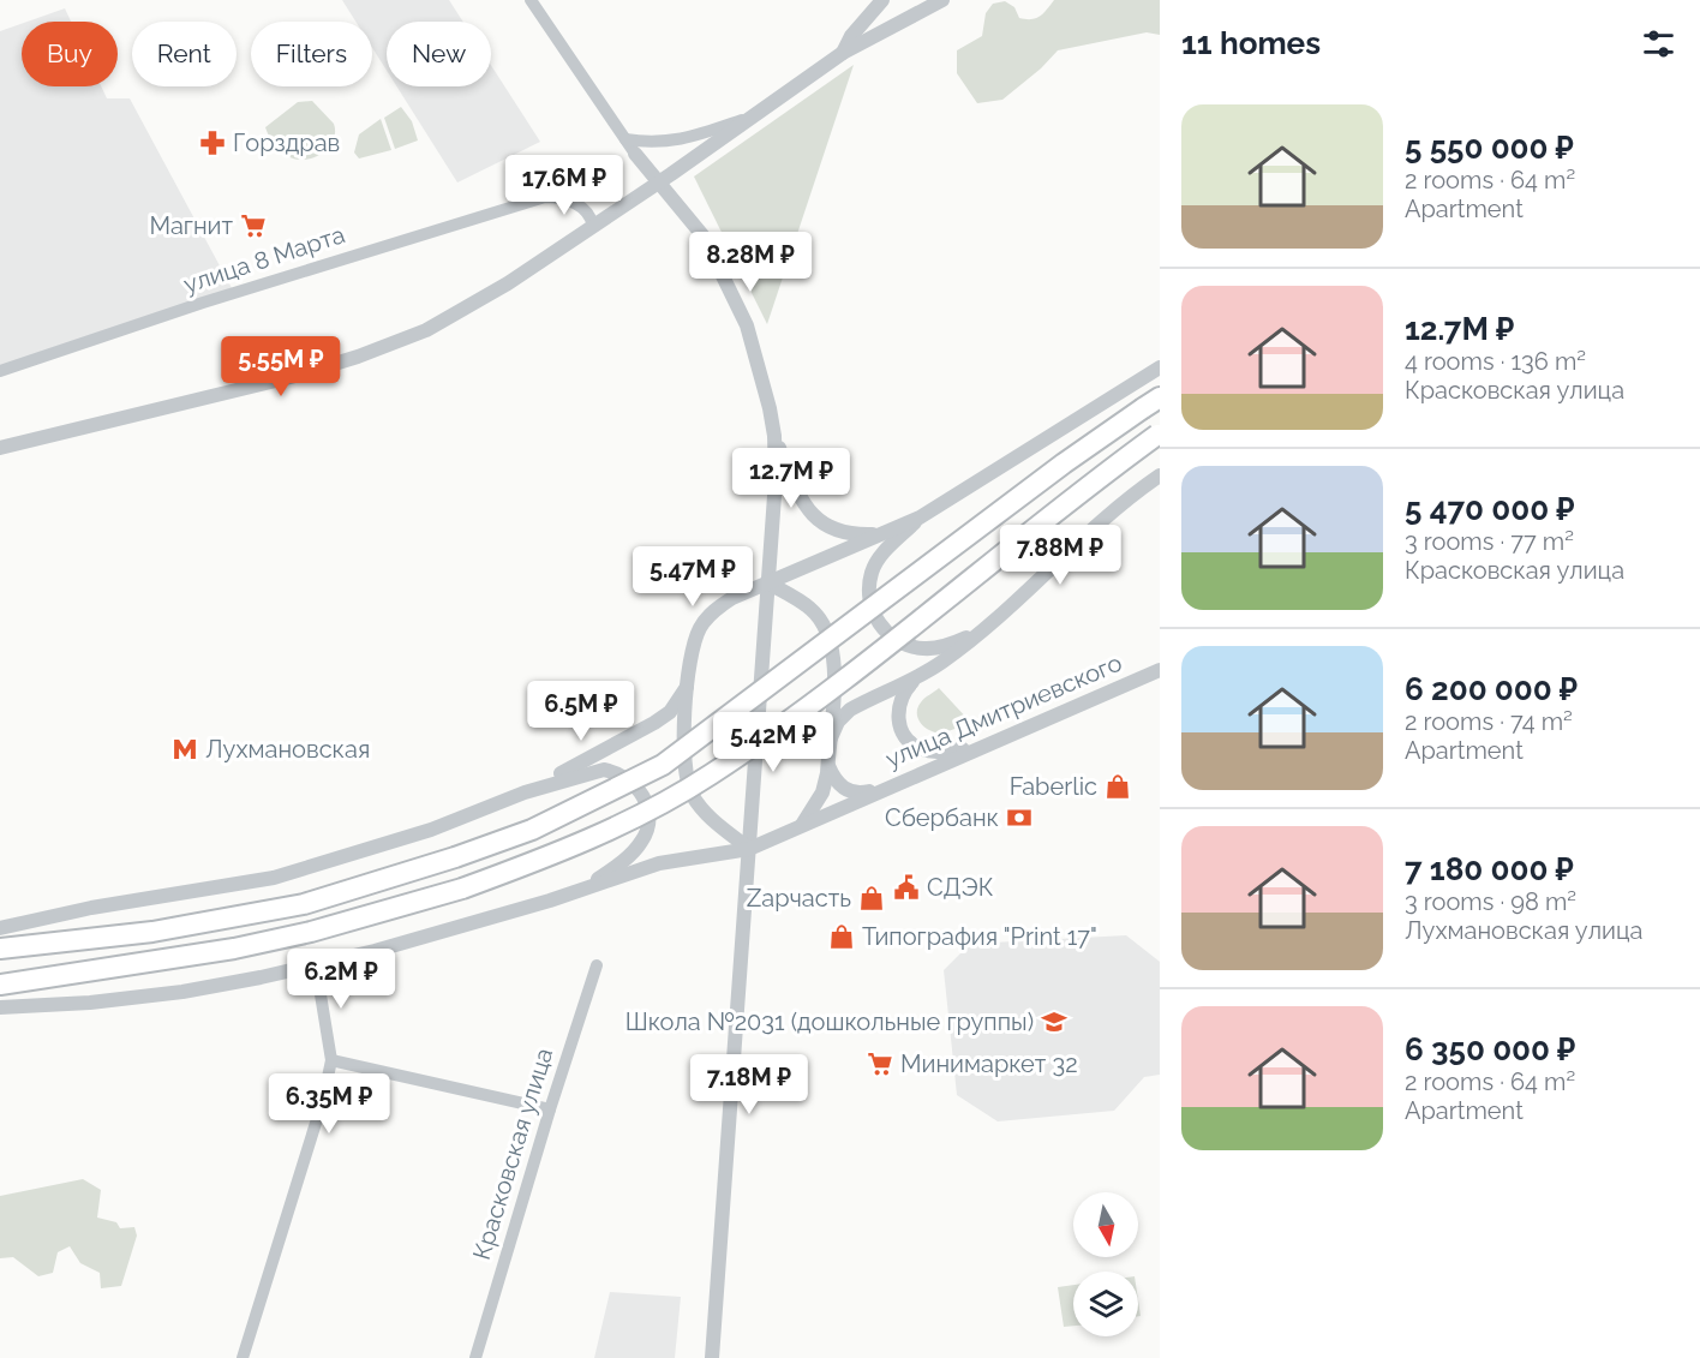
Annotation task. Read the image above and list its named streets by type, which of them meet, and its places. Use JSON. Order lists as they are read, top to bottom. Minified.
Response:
{"streets":{"street":["улица 8 Марта","улица Дмитриевского","Красковская улица"]},"places":{"pharmacy":["Горздрав"],"supermarket":["Магнит","Минимаркет 32"],"metro station":["Лухмановская"],"shop":["Faberlic","Zapчасть","Типография \"Print 17\""],"bank":["Сбербанк"],"public building":["СДЭК"],"school or university":["Школа №2031 (дошкольные группы)"]},"north":"bottom","page":{"heading":"11 homes","chip":["Buy","Rent","Filters","New"],"list":[{"name":"5 550 000 ₽","note":"2 rooms · 64 m² · Apartment"},{"name":"12.7M ₽","note":"4 rooms · 136 m² · Красковская улица"},{"name":"5 470 000 ₽","note":"3 rooms · 77 m² · Красковская улица"},{"name":"6 200 000 ₽","note":"2 rooms · 74 m² · Apartment"},{"name":"7 180 000 ₽","note":"3 rooms · 98 m² · Лухмановская улица"},{"name":"6 350 000 ₽","note":"2 rooms · 64 m² · Apartment"}],"price":["17.6M ₽","8.28M ₽","5.55M ₽","12.7M ₽","7.88M ₽","5.47M ₽","6.5M ₽","5.42M ₽","6.2M ₽","7.18M ₽","6.35M ₽"]}}
